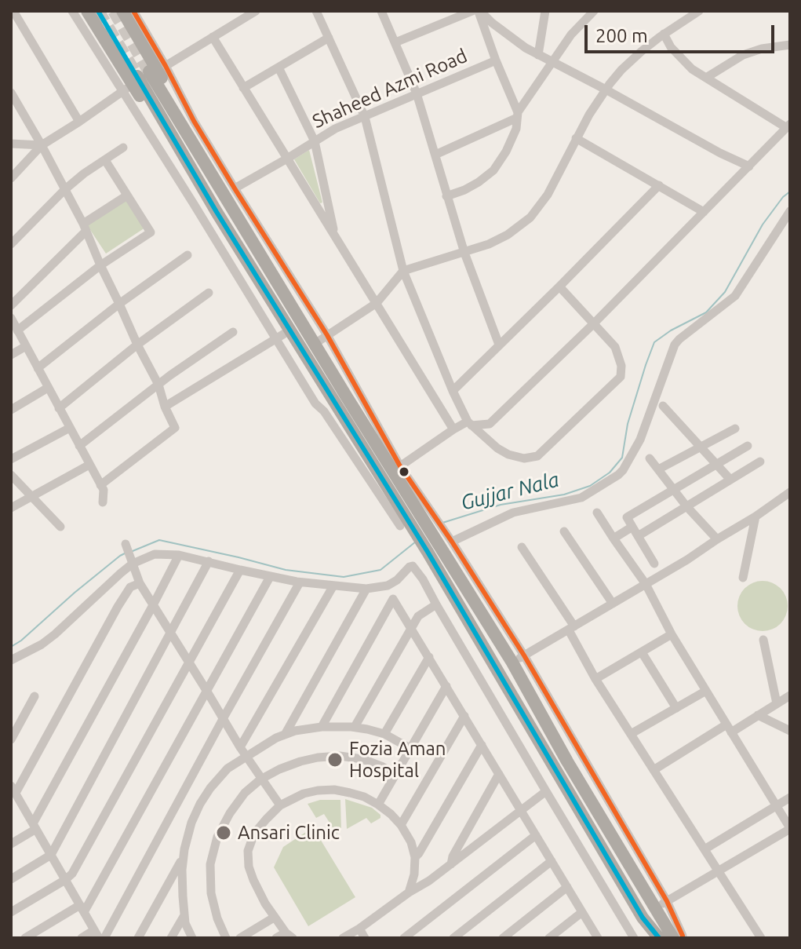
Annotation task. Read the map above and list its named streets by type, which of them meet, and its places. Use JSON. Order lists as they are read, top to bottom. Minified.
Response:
{"streets":{"street":["Shaheed Azmi Road"]},"water":["Gujjar Nala"],"places":["Fozia Aman Hospital","Ansari Clinic"],"scale_bar":"200 m"}
